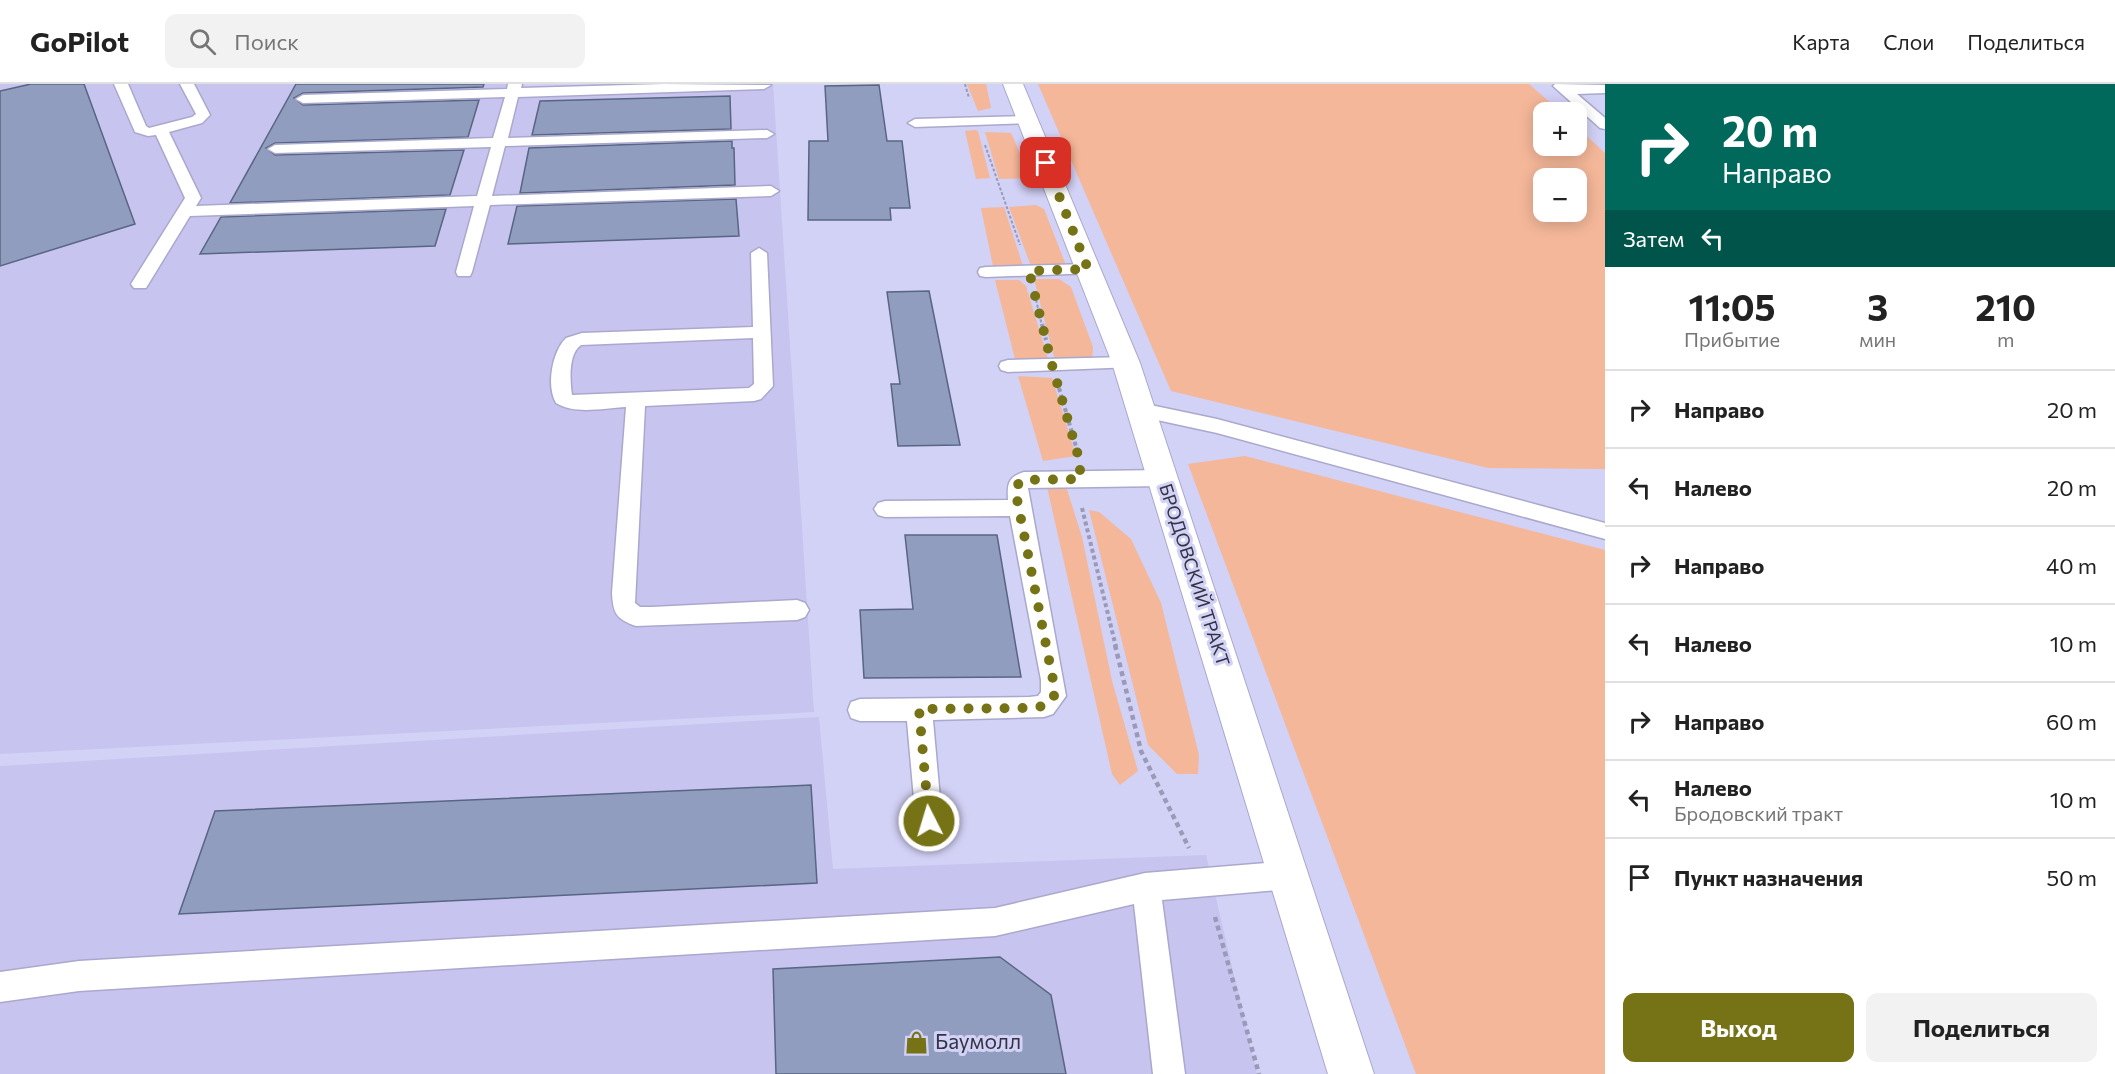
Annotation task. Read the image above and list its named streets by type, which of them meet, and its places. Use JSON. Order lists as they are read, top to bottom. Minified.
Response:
{"streets":{"street":["БРОДОВСКИЙ ТРАКТ"]},"places":{"shop":["Баумолл"]},"page":{"header":"GoPilot","search":"Поиск","nav":["Карта","Слои","Поделиться"],"turn":["20 m","Направо"],"map_buttons":["+","−"],"then":"Затем","eta":["11:05","Прибытие","3","мин","210","m"],"list":[{"name":"Направо","value":"20 m"},{"name":"Налево","value":"20 m"},{"name":"Направо","value":"40 m"},{"name":"Налево","value":"10 m"},{"name":"Направо","value":"60 m"},{"name":"Налево","note":"Бродовский тракт","value":"10 m"},{"name":"Пункт назначения","value":"50 m"}],"buttons":["Выход","Поделиться"]}}
